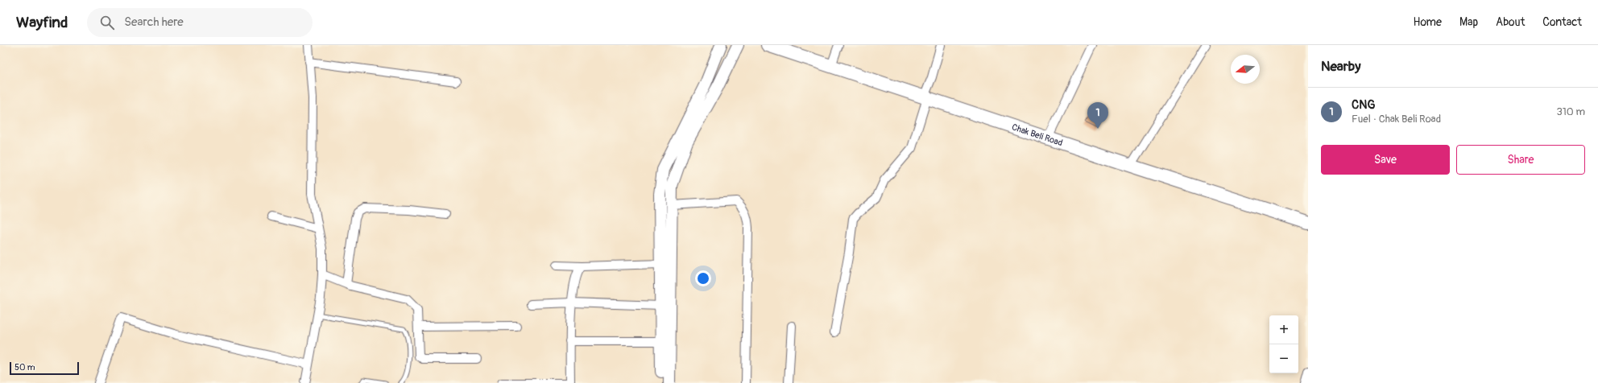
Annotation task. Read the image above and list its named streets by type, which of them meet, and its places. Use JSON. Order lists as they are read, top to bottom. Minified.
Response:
{"streets":{"main road":["Chak Beli Road"]},"scale_bar":"50 m","north":"left","page":{"header":"Wayfind","search":"Search here","nav":["Home","Map","About","Contact"],"heading":"Nearby","list":[{"mark":"1","name":"CNG","note":"Fuel · Chak Beli Road","value":"310 m"}],"pins":"1","buttons":["Save","Share"],"map_buttons":["+","−"],"scale":"50 m"}}
